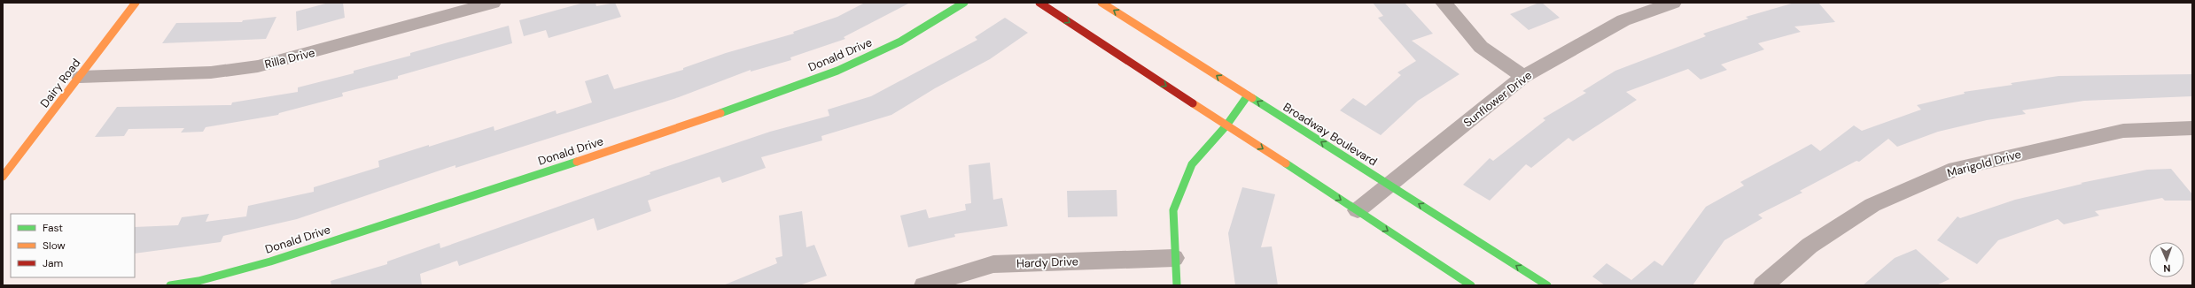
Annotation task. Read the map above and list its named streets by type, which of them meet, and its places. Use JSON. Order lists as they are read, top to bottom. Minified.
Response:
{"streets":{"street":["Donald Drive","Rilla Drive","Dairy Road","Sunflower Drive","Broadway Boulevard","Marigold Drive","Hardy Drive"]},"crossings":[["Rilla Drive","Dairy Road"],["Sunflower Drive","Broadway Boulevard"]],"legend":["Fast","Slow","Jam"],"north":"bottom"}
